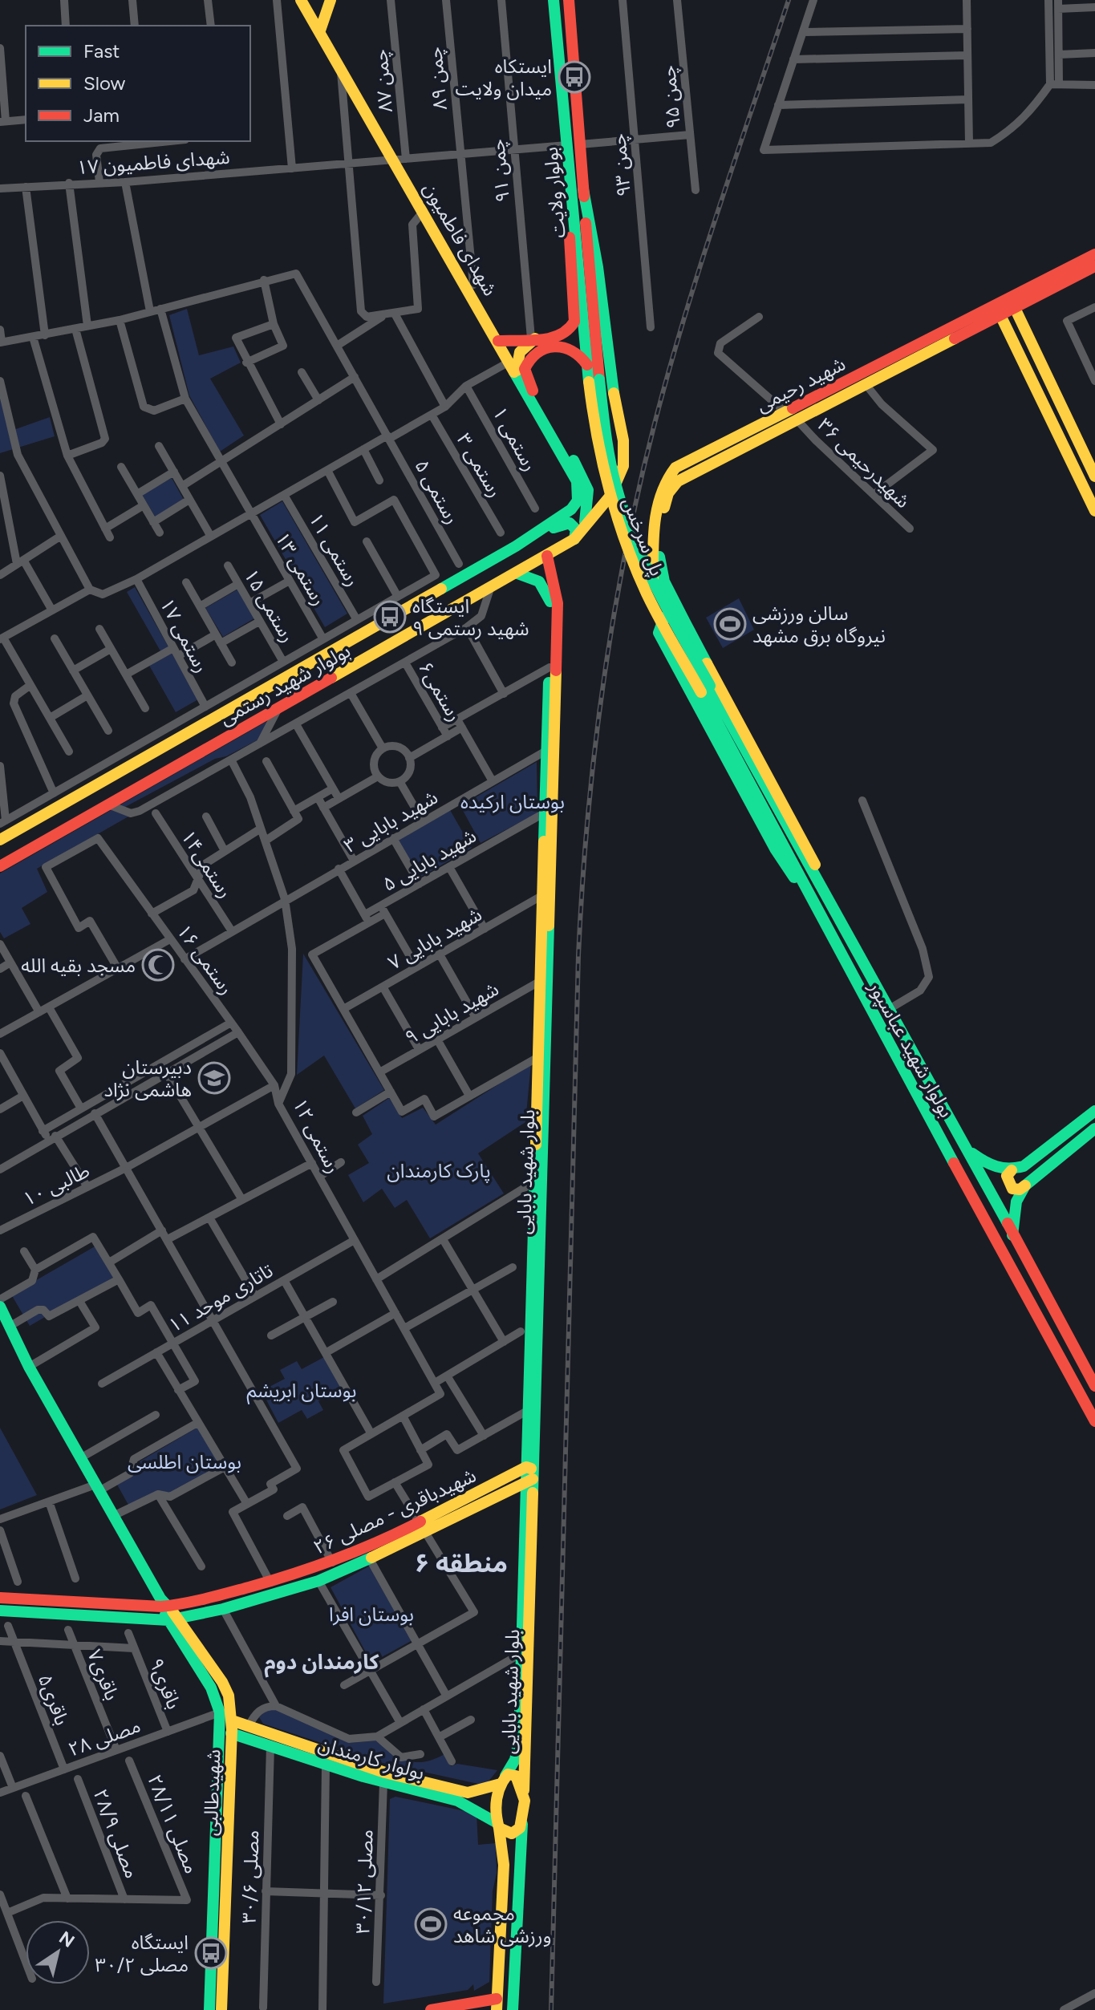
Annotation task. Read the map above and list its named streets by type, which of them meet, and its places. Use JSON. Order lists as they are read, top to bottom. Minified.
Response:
{"streets":{"street":["چمن ۸۹","چمن ۸۷","چمن ۹۵","شهدای فاطمیون ۱۷","چمن ۹۳","چمن ۹۱","بولوار ولایت","شهدای فاطمیون","شهید رحیمی","رستمی ۱","شهیدرحیمی ۳۶","رستمی ۳","رستمی ۵","پل سرخس","رستمی ۱۱","رستمی ۱۳","رستمی ۱۵","رستمی ۱۷","بولوار شهید رستمی","رستمی۶","شهید بابایی ۳","شهید بابایی ۵","رستمی۱۴","شهید بابایی ۷","رستمی ۱۶","شهید بابایی ۹","بولوار شهید عباسپور","رستمی ۱۲","بلوار شهید بابایی","طالبی ۱۰","تاتاری موحد ۱۱","شهیدباقری - مصلی ۲۶","باقری۷","باقری۹","باقری۵","مصلی ۲۸","بولوار کارمندان","شهیدطالبی","مصلی ۲۸/۱۱","مصلی ۲۸/۹","مصلی ۳۰/۶","مصلی ۳۰/۱۲"]},"crossings":[["چمن ۸۹","شهدای فاطمیون ۱۷"],["چمن ۸۷","شهدای فاطمیون ۱۷"],["چمن ۸۷","شهدای فاطمیون"],["شهدای فاطمیون ۱۷","چمن ۹۱"],["شهدای فاطمیون ۱۷","بولوار ولایت"],["شهدای فاطمیون ۱۷","شهدای فاطمیون"],["بولوار ولایت","پل سرخس"],["بولوار ولایت","بولوار شهید رستمی"],["شهدای فاطمیون","بولوار شهید رستمی"],["شهید رحیمی","شهیدرحیمی ۳۶"],["شهید رحیمی","بولوار شهید عباسپور"],["پل سرخس","بولوار شهید عباسپور"],["بولوار شهید رستمی","بلوار شهید بابایی"],["شهید بابایی ۳","رستمی۱۴"],["شهید بابایی ۳","رستمی ۱۶"],["شهید بابایی ۳","رستمی ۱۲"],["شهید بابایی ۳","بلوار شهید بابایی"],["شهید بابایی ۵","شهید بابایی ۷"],["شهید بابایی ۵","بلوار شهید بابایی"],["شهید بابایی ۷","بلوار شهید بابایی"],["رستمی ۱۶","رستمی ۱۲"],["رستمی ۱۶","طالبی ۱۰"],["شهید بابایی ۹","بلوار شهید بابایی"],["رستمی ۱۲","تاتاری موحد ۱۱"],["بلوار شهید بابایی","شهیدباقری - مصلی ۲۶"],["بلوار شهید بابایی","بولوار کارمندان"],["شهیدباقری - مصلی ۲۶","شهیدطالبی"],["باقری۷","مصلی ۲۸"],["باقری۹","مصلی ۲۸"],["باقری۵","مصلی ۲۸"],["مصلی ۲۸","شهیدطالبی"],["بولوار کارمندان","شهیدطالبی"],["بولوار کارمندان","مصلی ۳۰/۶"],["بولوار کارمندان","مصلی ۳۰/۱۲"],["مصلی ۲۸/۱۱","مصلی ۲۸/۹"]],"districts":["منطقه ۶","کارمندان دوم"],"parks":["بوستان ارکیده","پارک کارمندان","بوستان ابریشم","بوستان اطلسی","بوستان افرا"],"places":{"bus stop":["ایستکاه میدان ولایت","ایستگاه شهید رستمی ۹","ایستگاه مصلی ۳۰/۲"],"sports":["سالن ورزشی نیروگاه برق مشهد","مجموعه ورزشی شاهد"],"mosque":["مسجد بقیه الله"],"school or university":["دبیرستان هاشمی نژاد"]},"legend":["Fast","Slow","Jam"],"north":"top right"}
